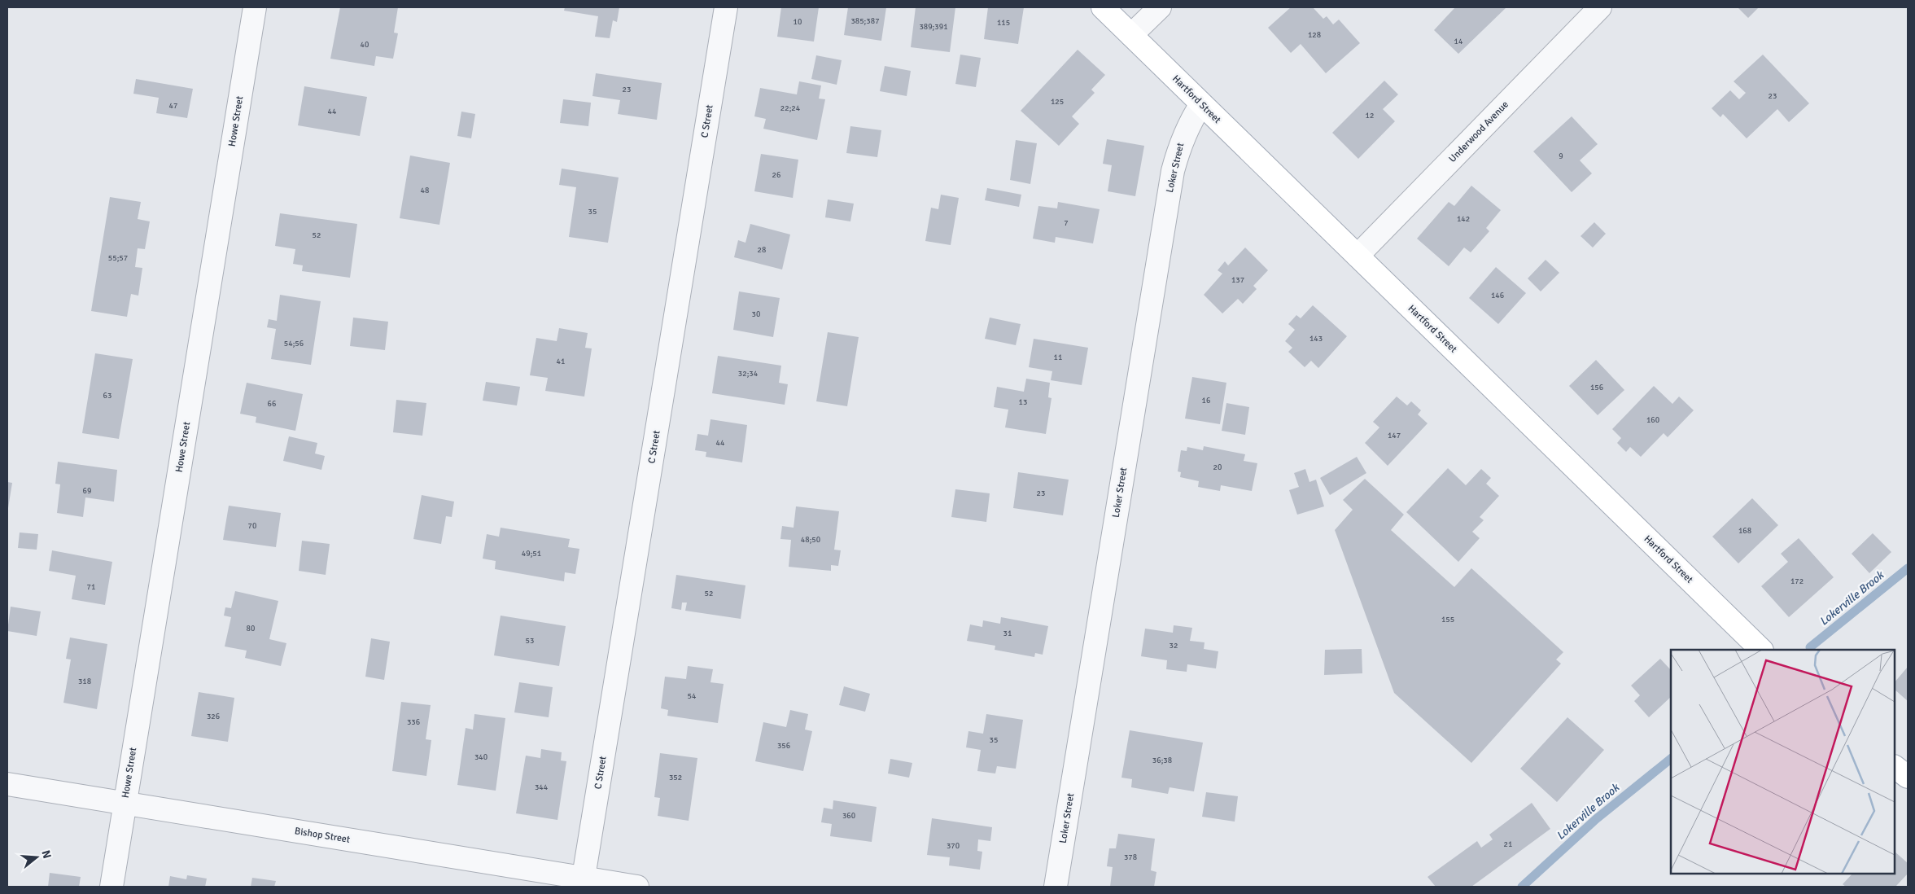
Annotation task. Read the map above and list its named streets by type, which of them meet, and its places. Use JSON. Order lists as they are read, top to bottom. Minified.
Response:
{"streets":{"main road":["Hartford Street"],"street":["Howe Street","C Street","Underwood Avenue","Loker Street","Bishop Street"]},"crossings":[["Hartford Street","Underwood Avenue"],["Hartford Street","Loker Street"],["Howe Street","Bishop Street"],["C Street","Bishop Street"]],"water":["Lokerville Brook"],"house_numbers":["385;387","10","115","389;391","128","14","40","23","23","125","47","22;24","44","12","9","26","48","35","142","7","52","28","55;57","137","146","30","143","54;56","11","41","32;34","156","63","16","13","66","160","147","44","20","69","23","70","168","48;50","49;51","172","71","52","155","80","31","53","32","318","54","326","336","35","356","340","36;38","352","344","360","21","370","378"],"north":"right"}
